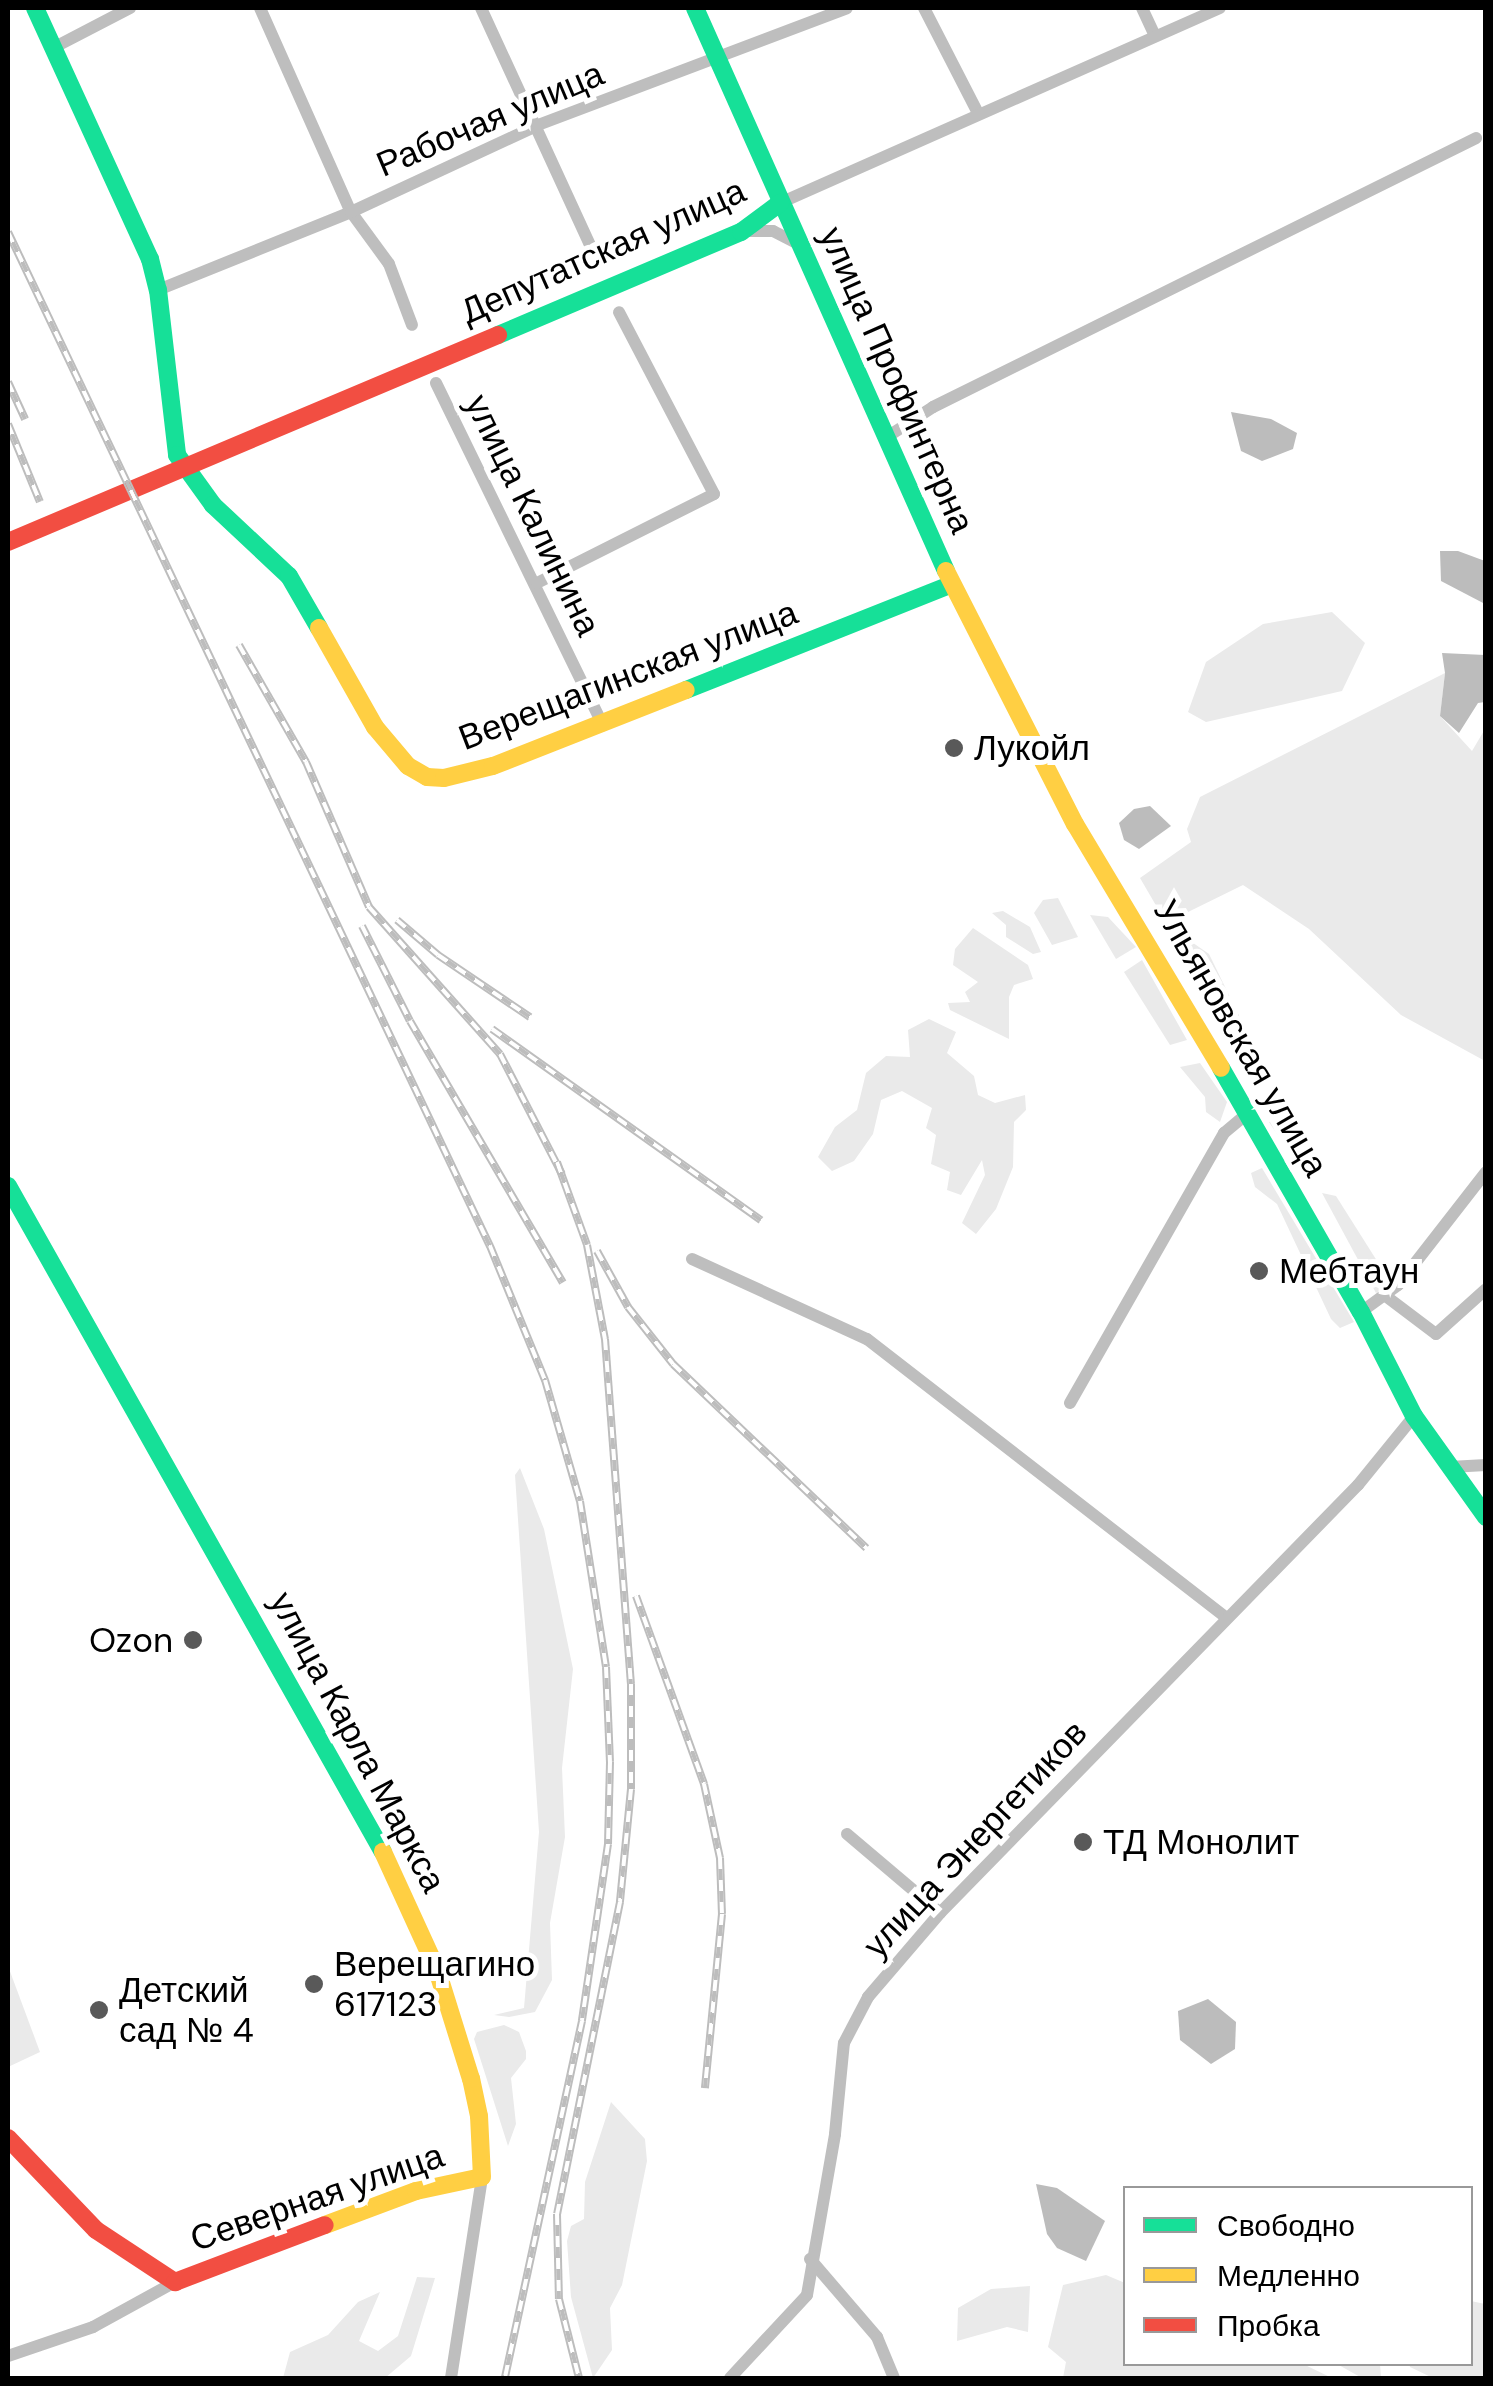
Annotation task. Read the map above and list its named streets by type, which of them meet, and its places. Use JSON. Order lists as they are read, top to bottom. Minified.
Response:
{"streets":{"main road":["Депутатская улица","улица Профинтерна","Верещагинская улица","Ульяновская улица","улица Карла Маркса","Северная улица"],"street":["Рабочая улица","улица Калинина","улица Энергетиков"]},"crossings":[["Рабочая улица","Верещагинская улица"],["Депутатская улица","улица Профинтерна"],["улица Профинтерна","Верещагинская улица"],["улица Профинтерна","Ульяновская улица"],["улица Калинина","Верещагинская улица"],["Верещагинская улица","Ульяновская улица"],["Ульяновская улица","улица Энергетиков"],["улица Карла Маркса","Северная улица"]],"places":["Лукойл","Мебтаун","Ozon","ТД Монолит","Верещагино 617123","Детский сад № 4"],"legend":["Свободно","Медленно","Пробка"]}
